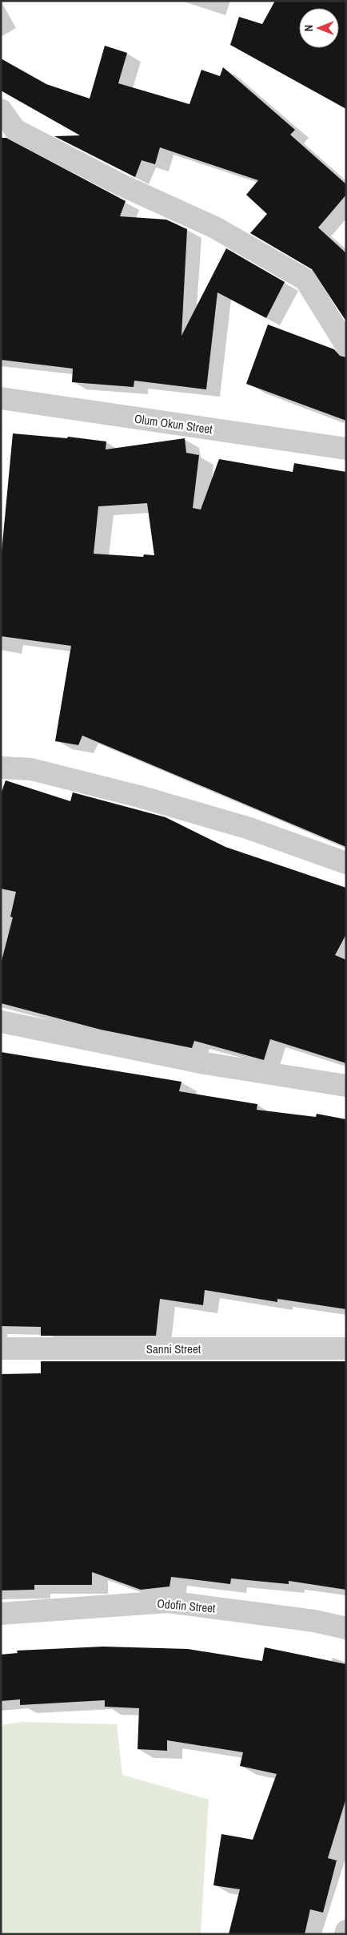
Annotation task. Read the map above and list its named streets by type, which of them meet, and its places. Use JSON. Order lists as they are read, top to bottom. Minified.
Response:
{"streets":{"street":["Olum Okun Street","Sanni Street","Odofin Street"]},"north":"left"}
